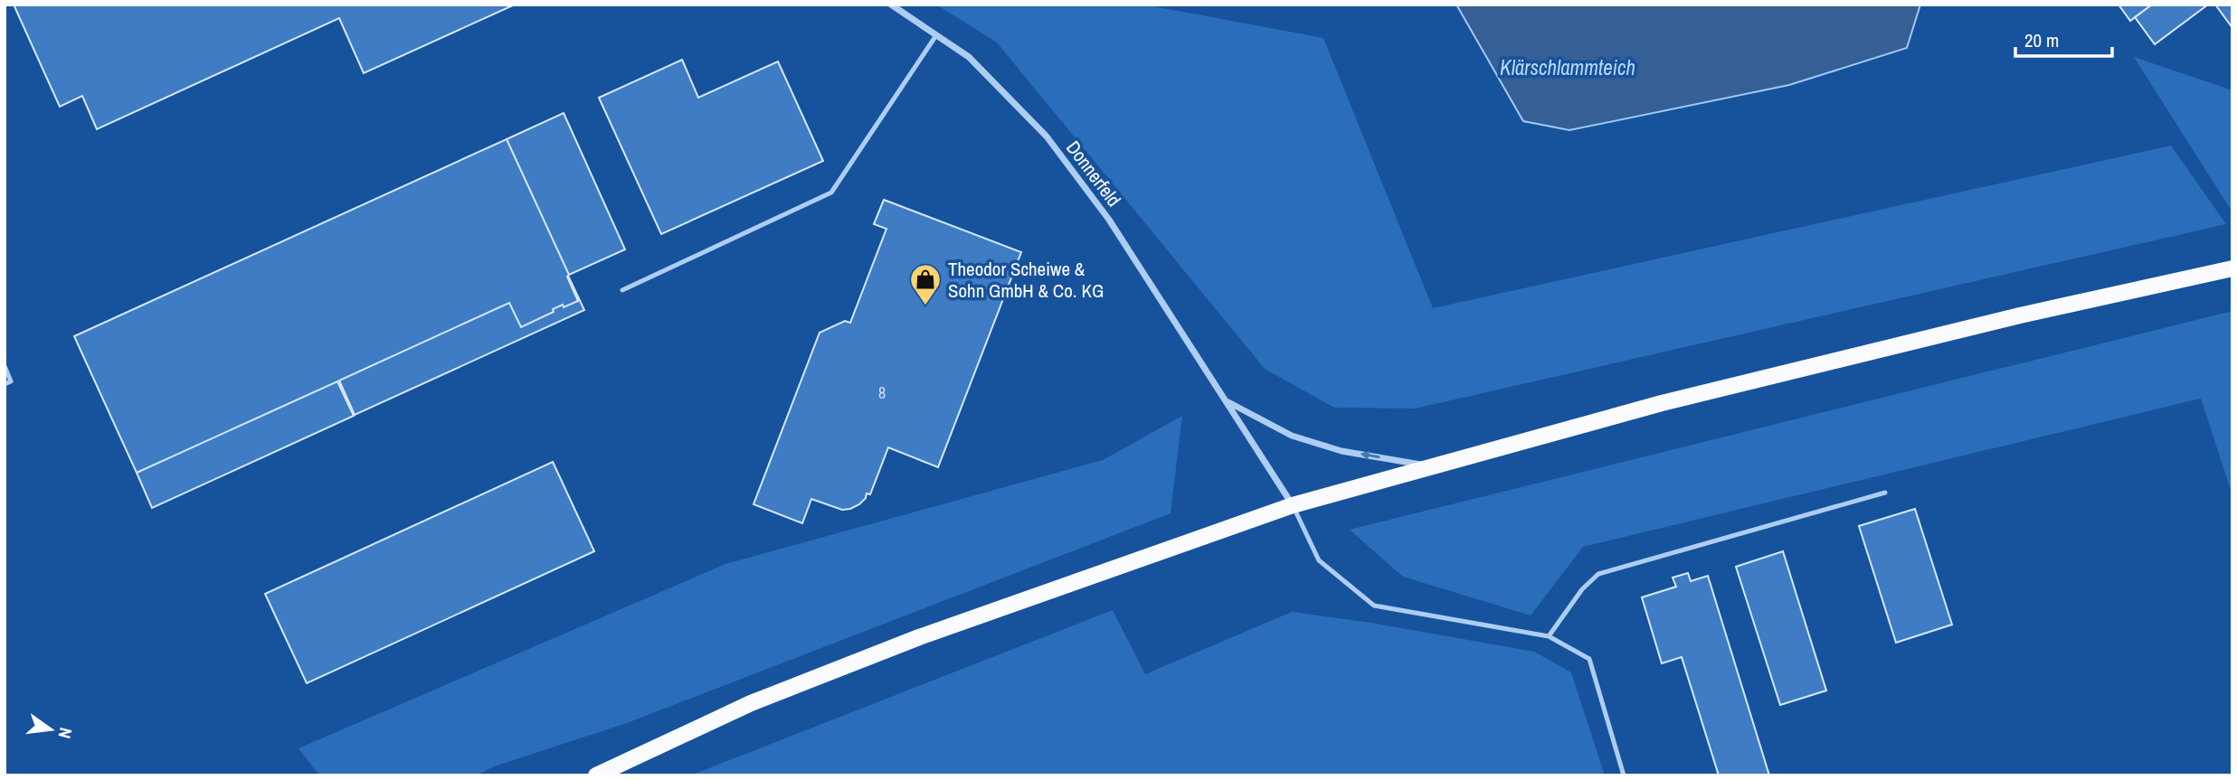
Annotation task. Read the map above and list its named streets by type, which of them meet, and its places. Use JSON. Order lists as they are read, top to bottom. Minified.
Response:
{"streets":{"street":["Donnerfeld"]},"water":["Klärschlammteich"],"places":{"shop":["Theodor Scheiwe & Sohn GmbH & Co. KG"]},"house_numbers":["8"],"scale_bar":"20 m","north":"right"}
